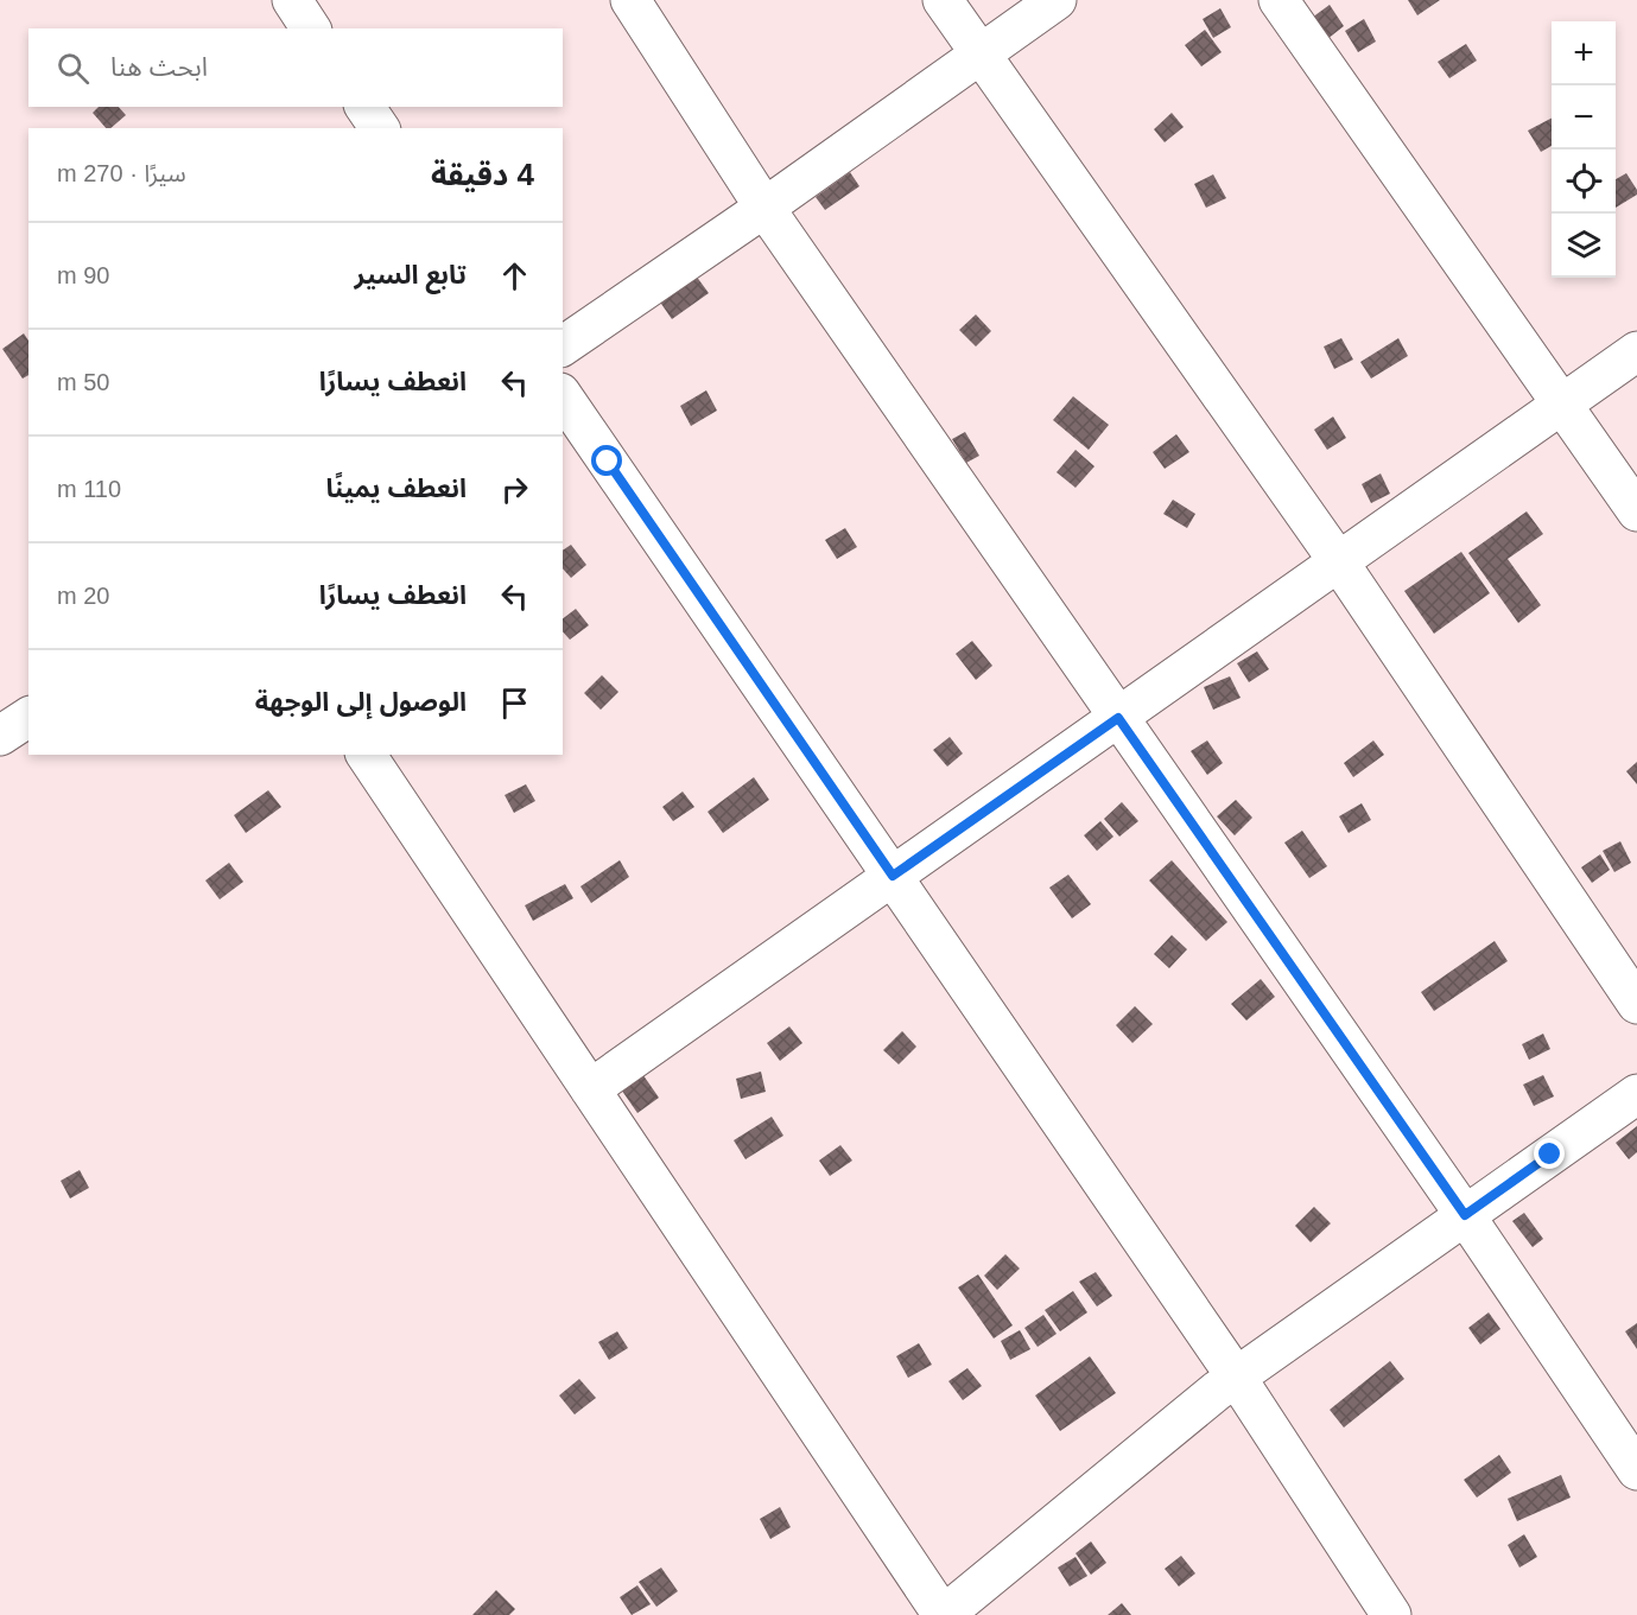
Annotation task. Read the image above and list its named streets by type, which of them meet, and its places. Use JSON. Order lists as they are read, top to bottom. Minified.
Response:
{"page":{"map_buttons":["+","−"],"search":"ابحث هنا","heading":["4 دقيقة","سيرًا · 270 m"],"list":[["تابع السير","90 m"],["انعطف يسارًا","50 m"],["انعطف يمينًا","110 m"],["انعطف يسارًا","20 m"],"الوصول إلى الوجهة"]}}
